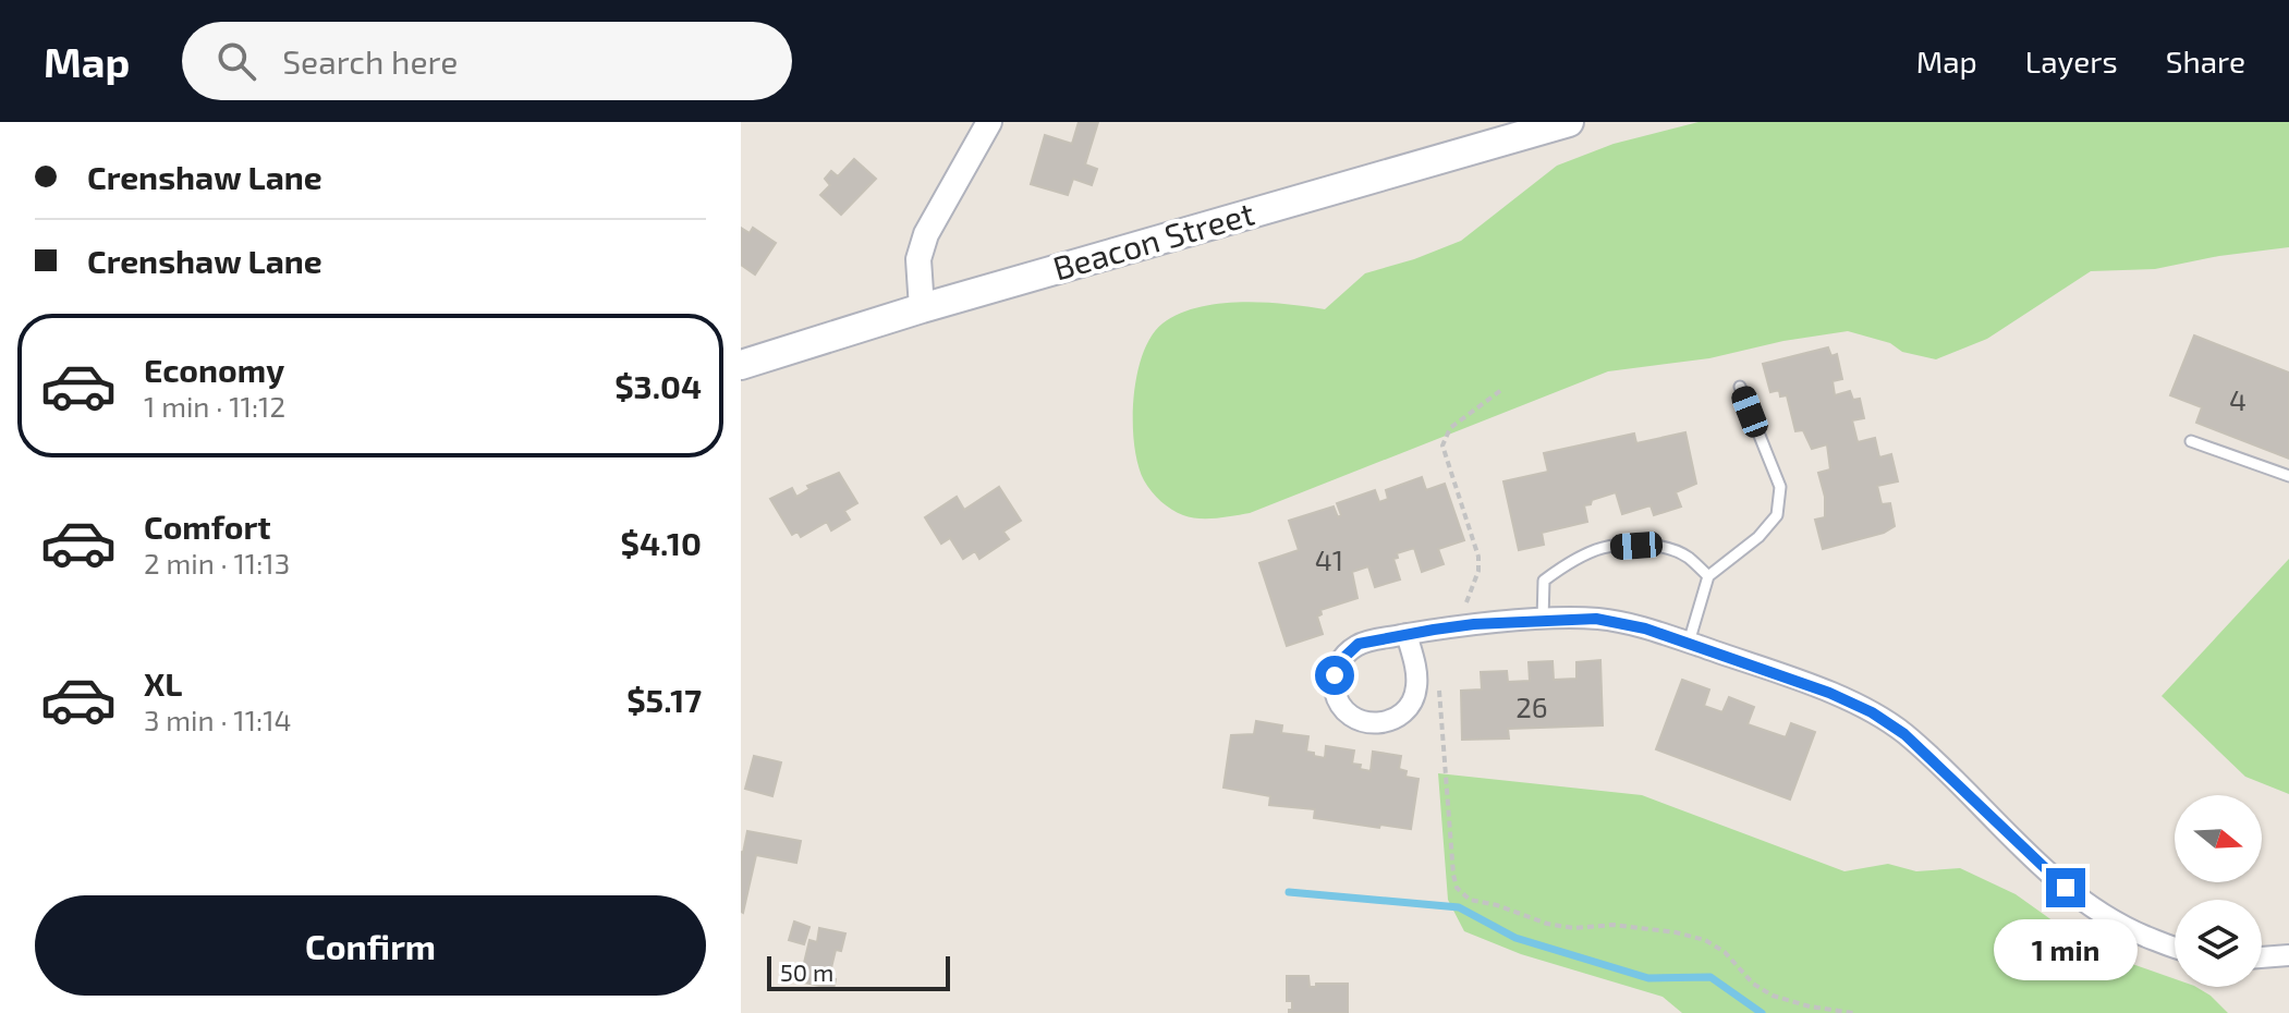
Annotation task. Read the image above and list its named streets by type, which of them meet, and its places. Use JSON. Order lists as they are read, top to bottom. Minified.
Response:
{"streets":{"main road":["Beacon Street"]},"house_numbers":["4","41","26"],"scale_bar":"50 m","north":"right","page":{"header":"Map","search":"Search here","nav":["Map","Layers","Share"],"banner":["Crenshaw Lane","Crenshaw Lane"],"list":[{"name":"Economy","note":"1 min · 11:12","value":"$3.04"},{"name":"Comfort","note":"2 min · 11:13","value":"$4.10"},{"name":"XL","note":"3 min · 11:14","value":"$5.17"}],"buttons":"Confirm","bubble":"1 min","scale":"50 m"}}
